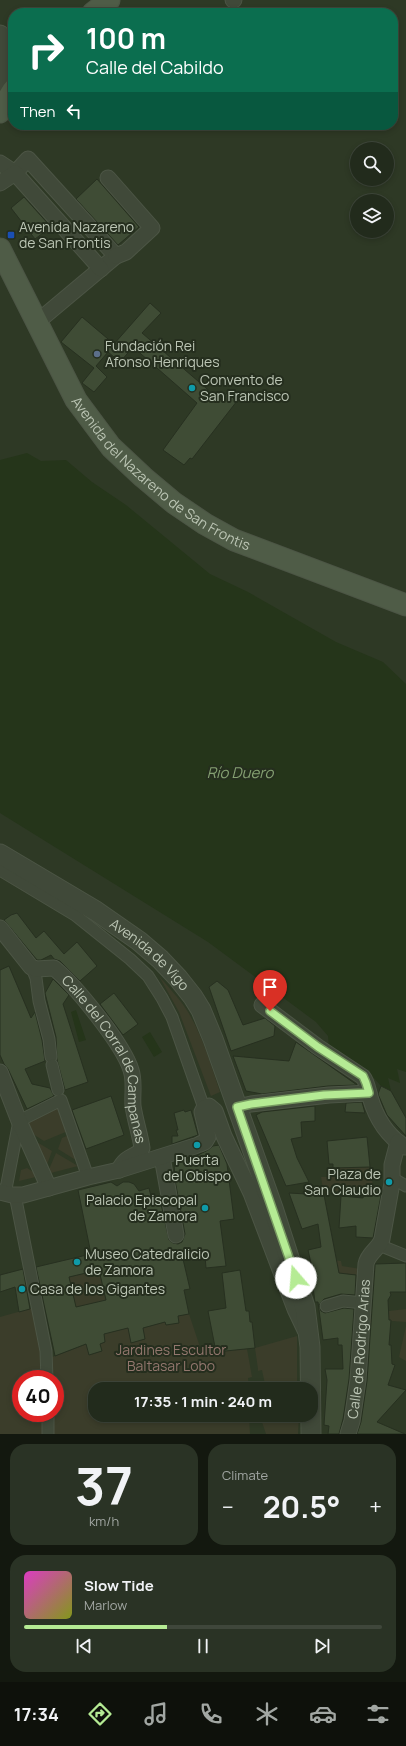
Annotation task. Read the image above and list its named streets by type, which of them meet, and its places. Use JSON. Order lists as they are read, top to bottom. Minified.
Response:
{"streets":{"main road":["Avenida del Nazareno de San Frontis"],"street":["Avenida de Vigo","Calle del Corral de Campanas","Calle de Rodrigo Arias"]},"water":["Río Duero"],"parks":["Jardines Escultor Baltasar Lobo"],"places":{"transit":["Avenida Nazareno de San Frontis"],"other":["Fundación Rei Afonso Henriques","Convento de San Francisco","Puerta del Obispo","Plaza de San Claudio","Palacio Episcopal de Zamora","Museo Catedralicio de Zamora","Casa de los Gigantes"]},"page":{"turn":["100 m","Calle del Cabildo"],"then":"Then","limit":"40","trip":"17:35 · 1 min · 240 m","tile":[["37","km/h"],"Climate"],"heat":["−","20.5°","+"],"song":["Slow Tide","Marlow"],"tabs":"17:34"}}
